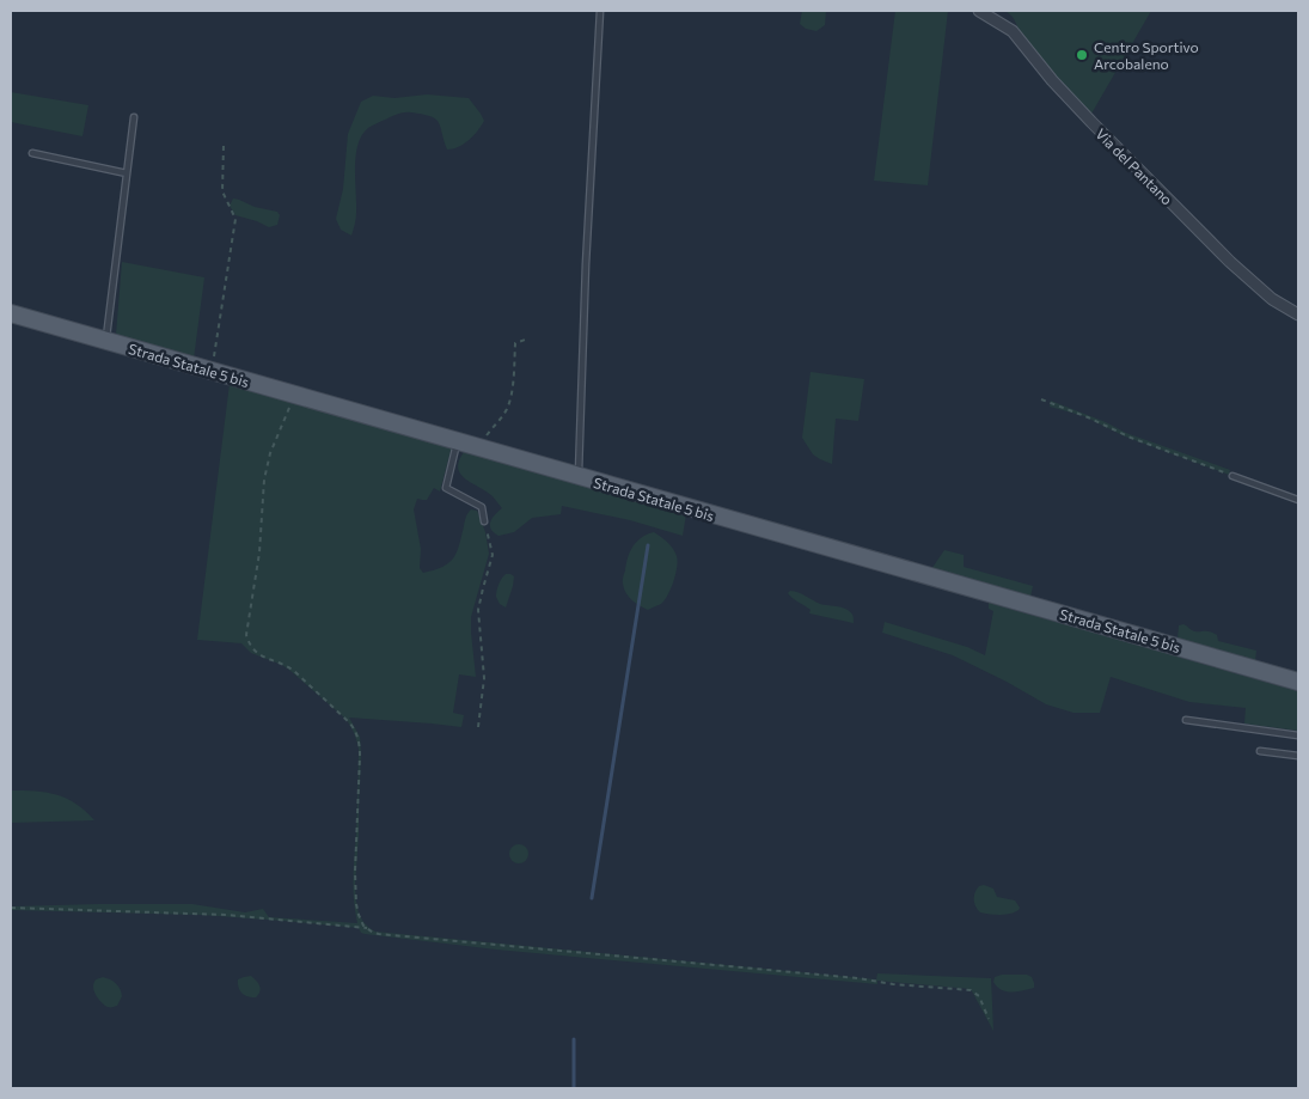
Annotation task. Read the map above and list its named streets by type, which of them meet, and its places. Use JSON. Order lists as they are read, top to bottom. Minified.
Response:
{"streets":{"main road":["Strada Statale 5 bis"],"street":["Via del Pantano"]},"places":["Centro Sportivo Arcobaleno"]}
